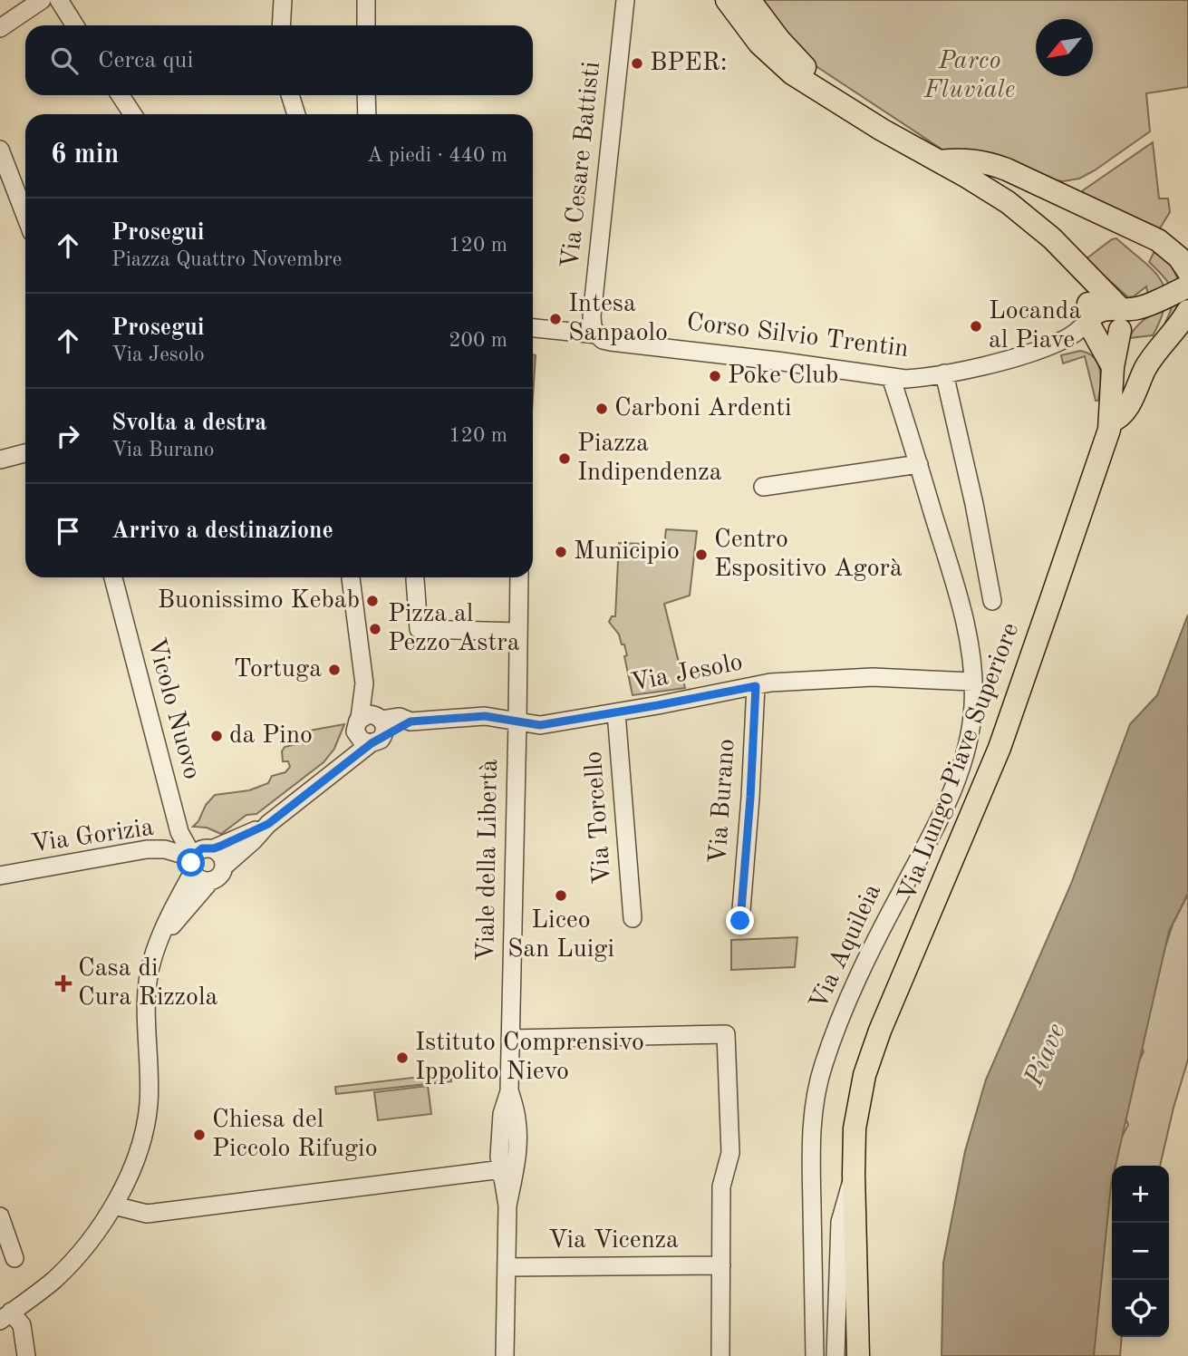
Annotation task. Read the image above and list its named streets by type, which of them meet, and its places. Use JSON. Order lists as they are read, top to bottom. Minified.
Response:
{"streets":{"main road":["Corso Silvio Trentin","Via Lungo Piave Superiore"],"street":["Via Cesare Battisti","Via Jesolo","Vicolo Nuovo","Via Burano","Via Torcello","Via Gorizia","Viale della Libertà","Via Aquileia","Via Vicenza"]},"crossings":[["Via Cesare Battisti","Corso Silvio Trentin"],["Corso Silvio Trentin","Via Lungo Piave Superiore"],["Corso Silvio Trentin","Via Aquileia"],["Via Jesolo","Via Burano"],["Via Jesolo","Via Torcello"],["Via Jesolo","Viale della Libertà"],["Via Jesolo","Via Aquileia"],["Vicolo Nuovo","Via Gorizia"],["Viale della Libertà","Via Vicenza"]],"water":["Piave"],"parks":["Parco Fluviale"],"places":{"other":["BPER:","Intesa Sanpaolo","Locanda al Piave","Poke Club","Carboni Ardenti","Piazza Indipendenza","Municipio","Centro Espositivo Agorà","Buonissimo Kebab","Pizza al Pezzo Astra","Tortuga","da Pino","Liceo San Luigi","Istituto Comprensivo Ippolito Nievo","Chiesa del Piccolo Rifugio"],"health":["Casa di Cura Rizzola"]},"north":"bottom left","page":{"search":"Cerca qui","heading":["6 min","A piedi · 440 m"],"list":[["Prosegui","Piazza Quattro Novembre","120 m"],["Prosegui","Via Jesolo","200 m"],["Svolta a destra","Via Burano","120 m"],"Arrivo a destinazione"],"map_buttons":["+","−"]}}
